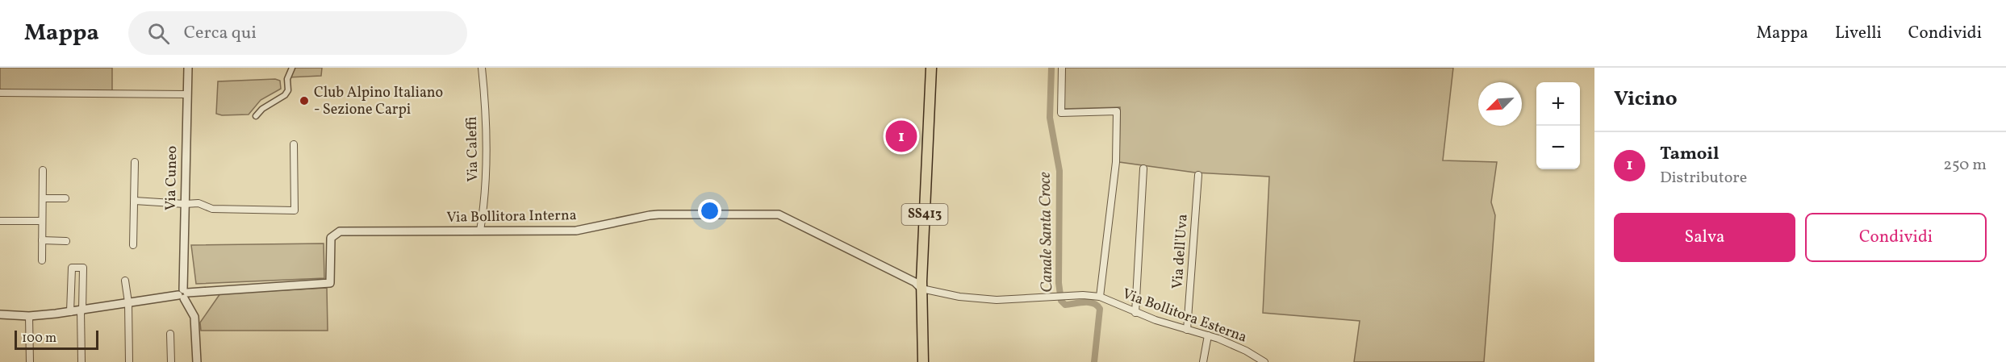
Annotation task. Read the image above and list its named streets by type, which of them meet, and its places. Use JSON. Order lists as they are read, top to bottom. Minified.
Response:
{"streets":{"main road":["SS413"],"street":["Via Caleffi","Via Cuneo","Via Bollitora Interna","Via dell'Uva","Via Bollitora Esterna"]},"crossings":[["Via Caleffi","Via Bollitora Interna"],["Via Cuneo","Via Bollitora Interna"],["SS413","Via Bollitora Interna"],["SS413","Via Bollitora Esterna"],["Via Bollitora Interna","Via Bollitora Esterna"],["Via dell'Uva","Via Bollitora Esterna"]],"water":["Canale Santa Croce"],"places":["Club Alpino Italiano - Sezione Carpi"],"scale_bar":"100 m","north":"bottom left","page":{"header":"Mappa","search":"Cerca qui","nav":["Mappa","Livelli","Condividi"],"heading":"Vicino","map_buttons":["+","−"],"pins":"1","list":[{"mark":"1","name":"Tamoil","note":"Distributore","value":"250 m"}],"buttons":["Salva","Condividi"],"scale":"100 m"}}
